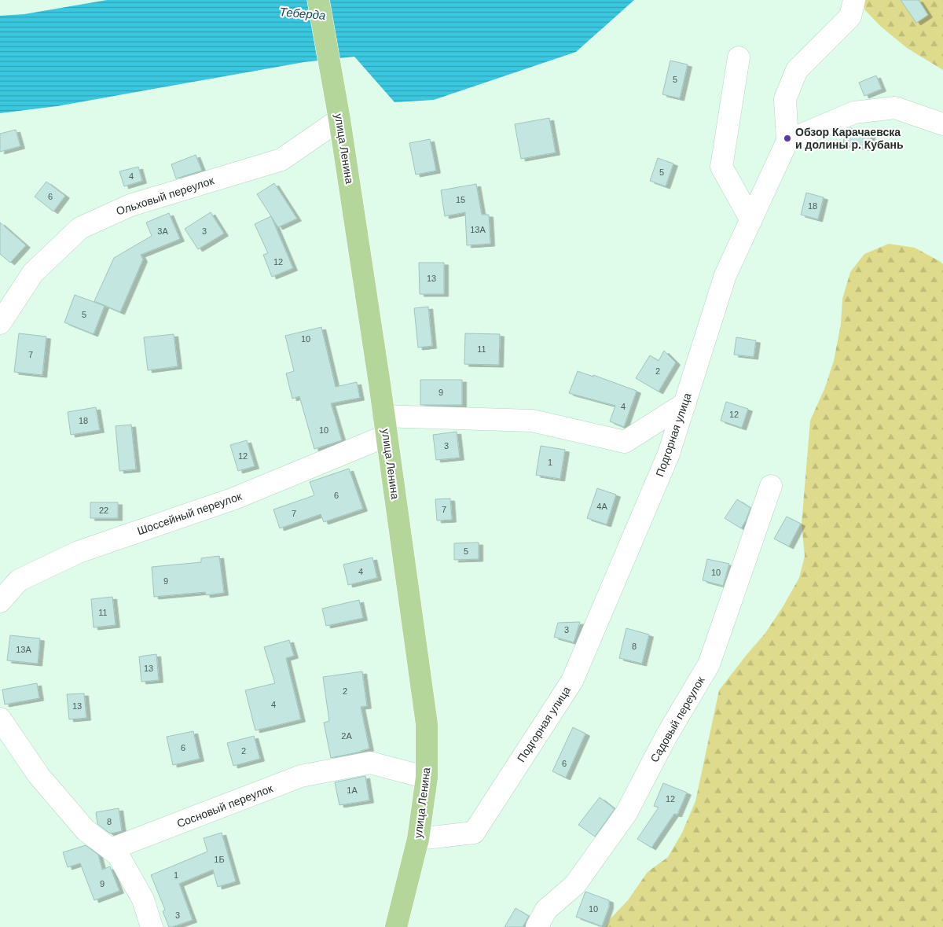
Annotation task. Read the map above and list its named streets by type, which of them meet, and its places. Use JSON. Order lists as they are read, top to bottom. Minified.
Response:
{"streets":{"main road":["улица Ленина"],"street":["Ольховый переулок","Подгорная улица","Шоссейный переулок","Садовый переулок","Сосновый переулок"]},"crossings":[["улица Ленина","Ольховый переулок"],["улица Ленина","Подгорная улица"],["улица Ленина","Шоссейный переулок"],["улица Ленина","Сосновый переулок"],["Подгорная улица","Шоссейный переулок"]],"water":["Теберда"],"places":["Обзор Карачаевска и долины р. Кубань"],"house_numbers":["5","5","4","6","15","18","13А","3А","3","12","13","5","10","11","7","2","9","4","12","18","10","3","12","1","6","4А","7","22","7","5","4","10","9","11","3","8","13А","13","2","4","13","2А","6","2","6","1А","12","8","1Б","1","9","10","3"]}
